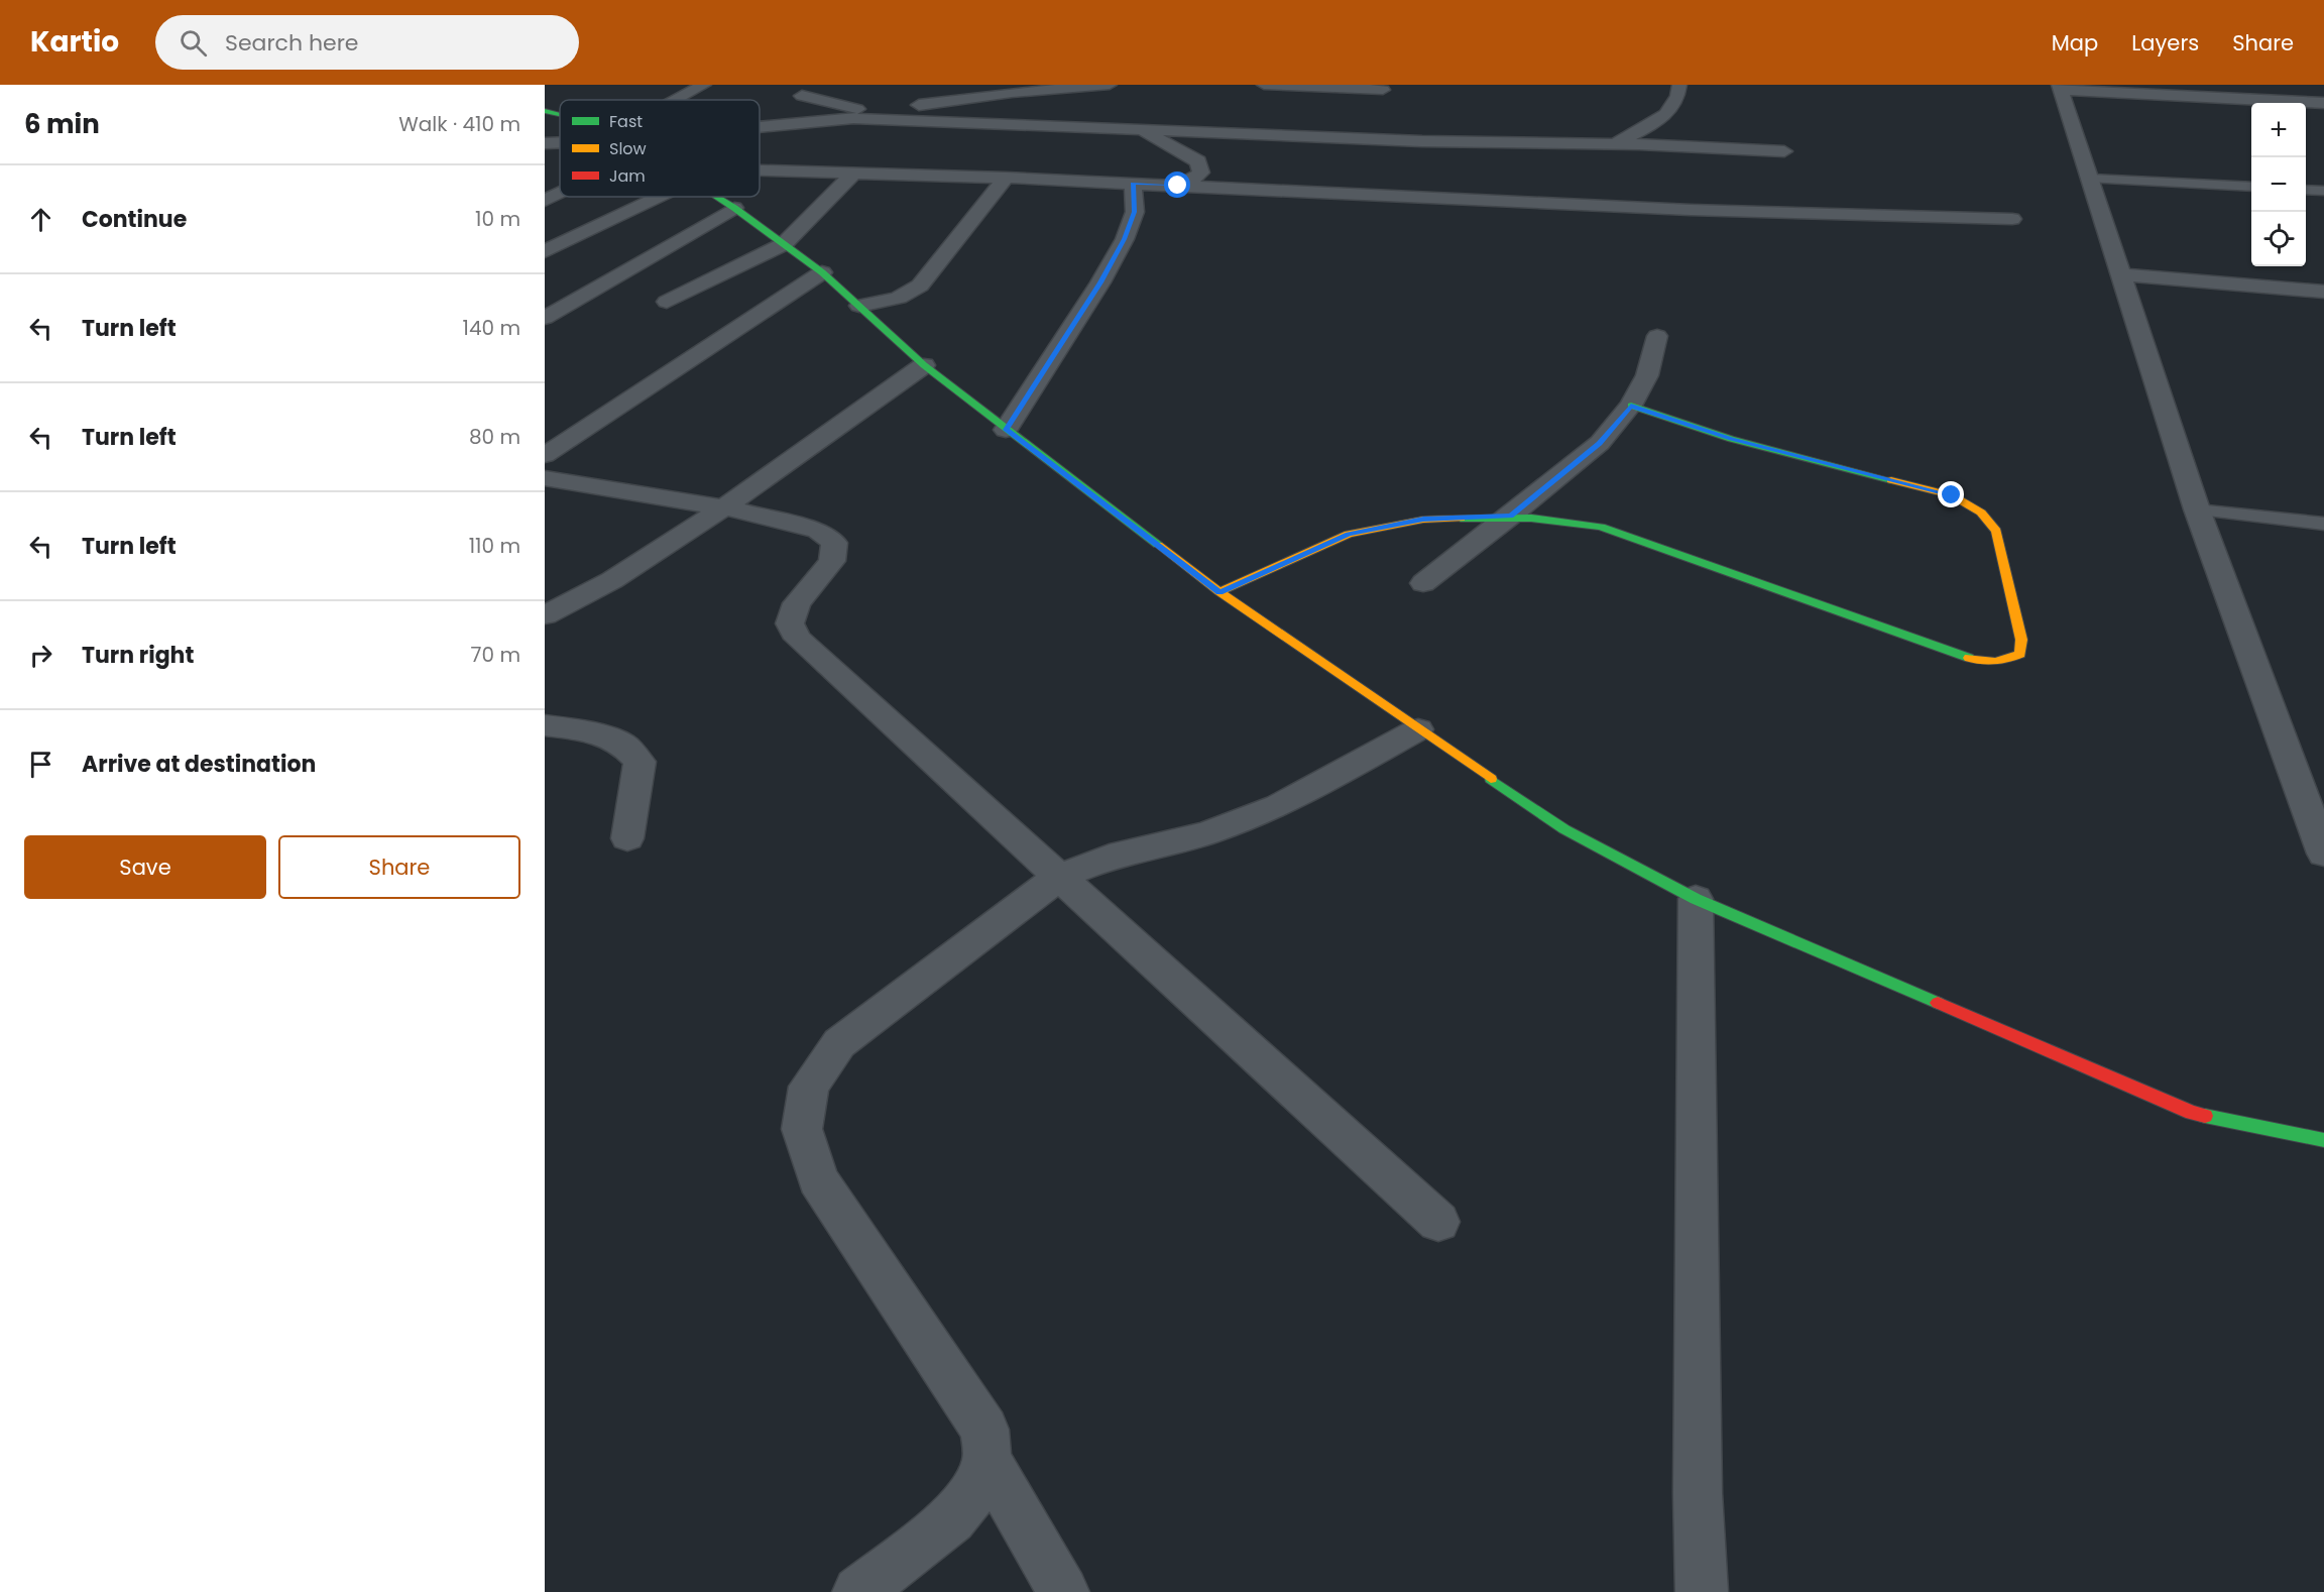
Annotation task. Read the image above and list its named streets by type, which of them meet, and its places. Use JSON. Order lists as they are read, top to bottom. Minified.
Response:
{"legend":["Fast","Slow","Jam"],"page":{"header":"Kartio","search":"Search here","nav":["Map","Layers","Share"],"heading":["6 min","Walk · 410 m"],"map_buttons":["+","−"],"list":[["Continue","10 m"],["Turn left","140 m"],["Turn left","80 m"],["Turn left","110 m"],["Turn right","70 m"],"Arrive at destination"],"buttons":["Save","Share"]}}
